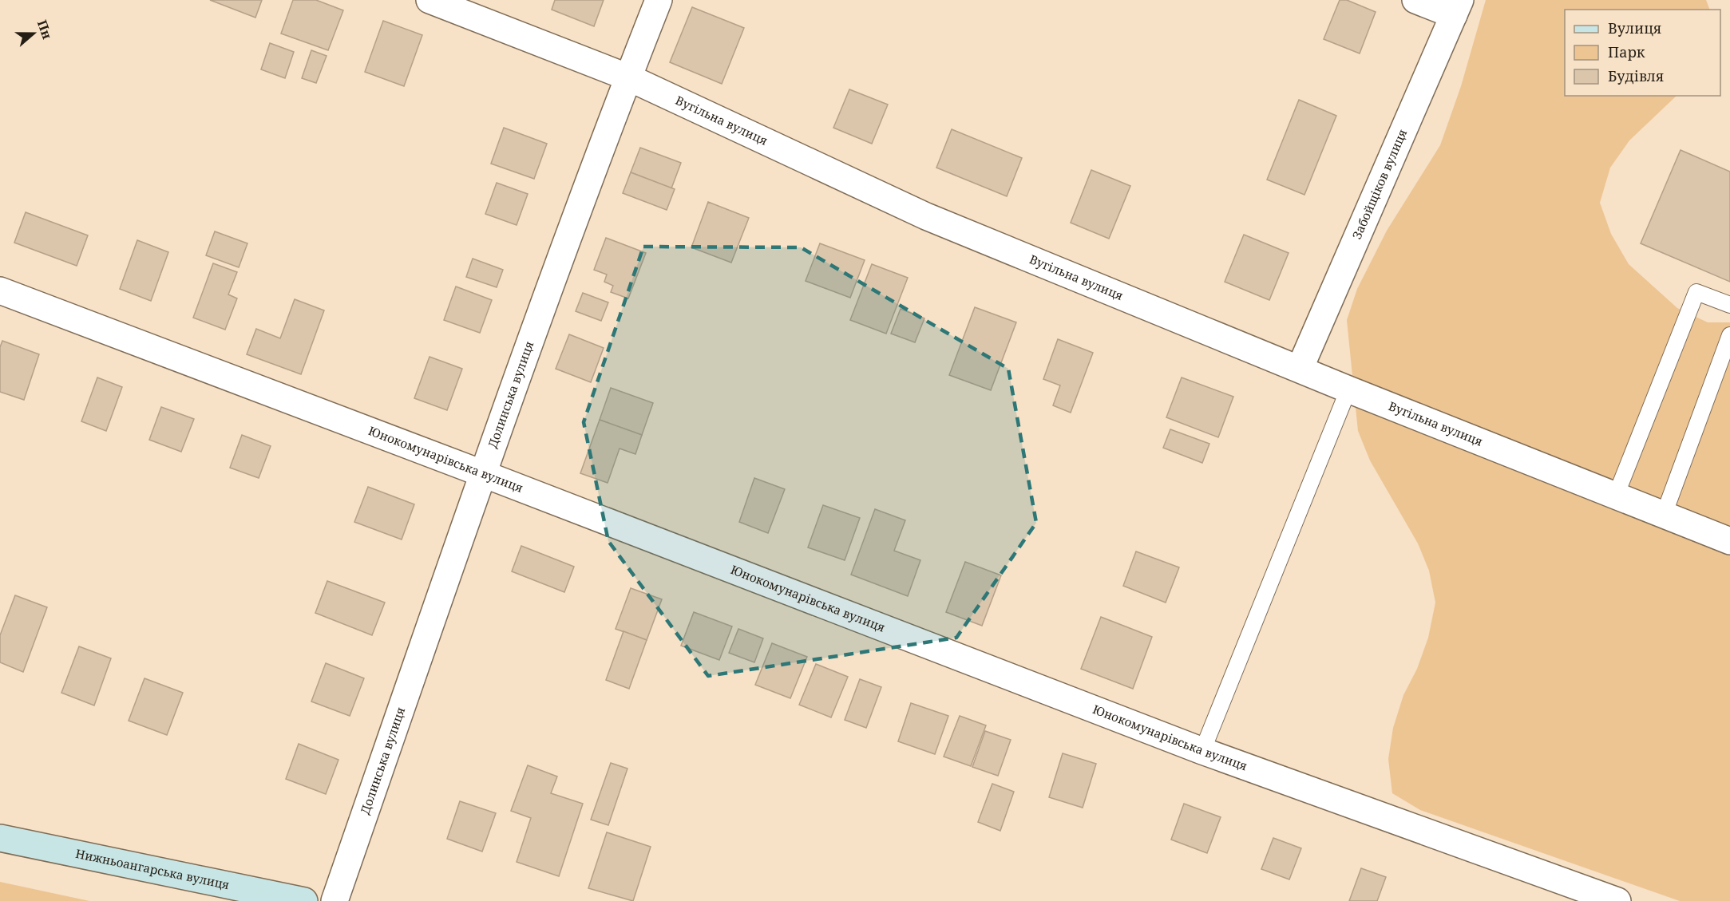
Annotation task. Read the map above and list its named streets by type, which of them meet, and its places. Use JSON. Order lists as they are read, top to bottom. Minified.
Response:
{"streets":{"street":["Вугільна вулиця","Забойщiков вулиця","Долинська вулиця","Юнокомунарівська вулиця","Нижньоангарська вулиця"]},"crossings":[["Вугільна вулиця","Забойщiков вулиця"],["Вугільна вулиця","Долинська вулиця"],["Долинська вулиця","Юнокомунарівська вулиця"]],"legend":["Вулиця","Парк","Будівля"],"north":"right"}
